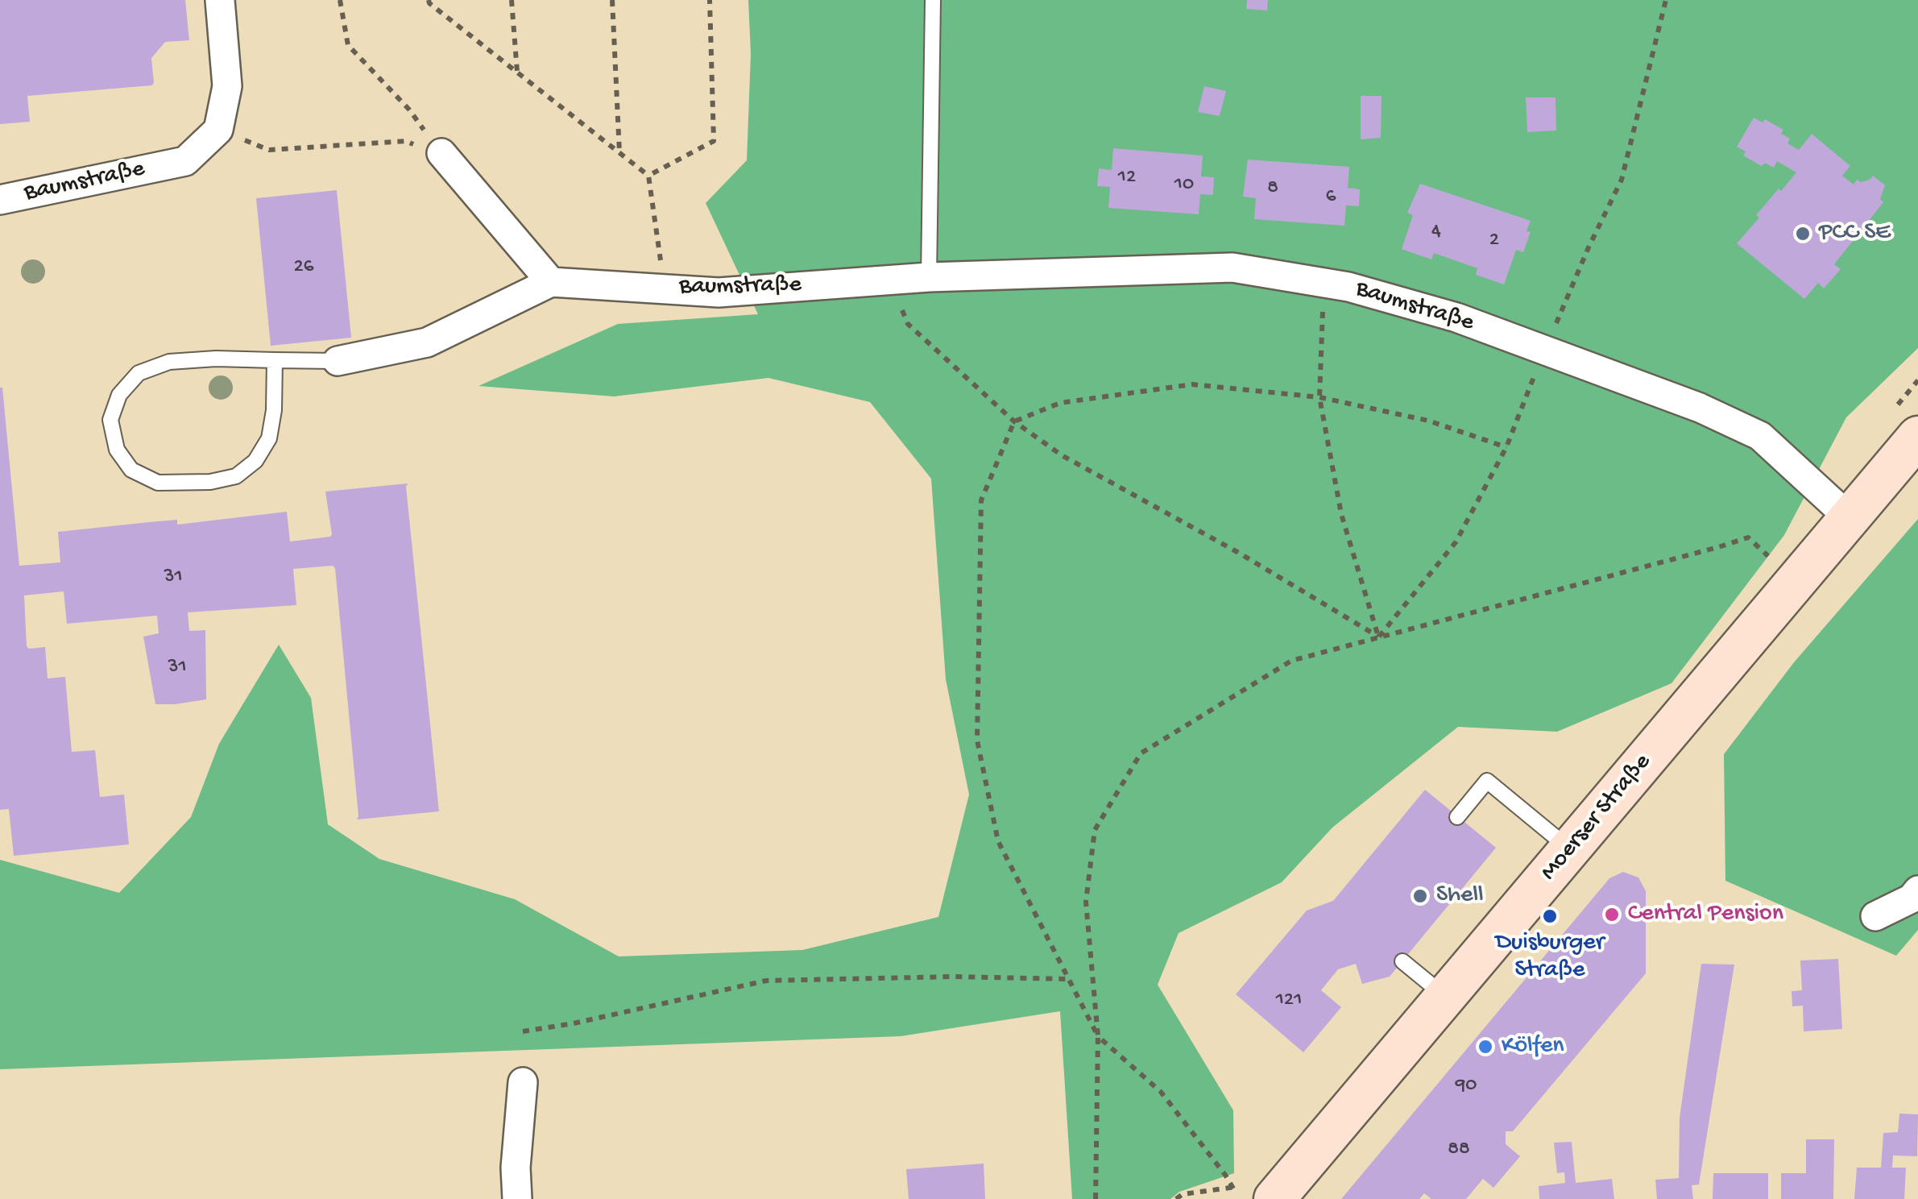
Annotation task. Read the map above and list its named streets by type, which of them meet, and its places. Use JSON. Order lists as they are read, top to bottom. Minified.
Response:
{"streets":{"main road":["Moerser Straße"],"street":["Baumstraße"]},"crossings":[["Baumstraße","Moerser Straße"]],"places":["PCC SE","Shell","Central Pension","Duisburger Straße","Kölfen"],"house_numbers":["12","10","8","6","4","2","26","31","31","121","90","88"]}
